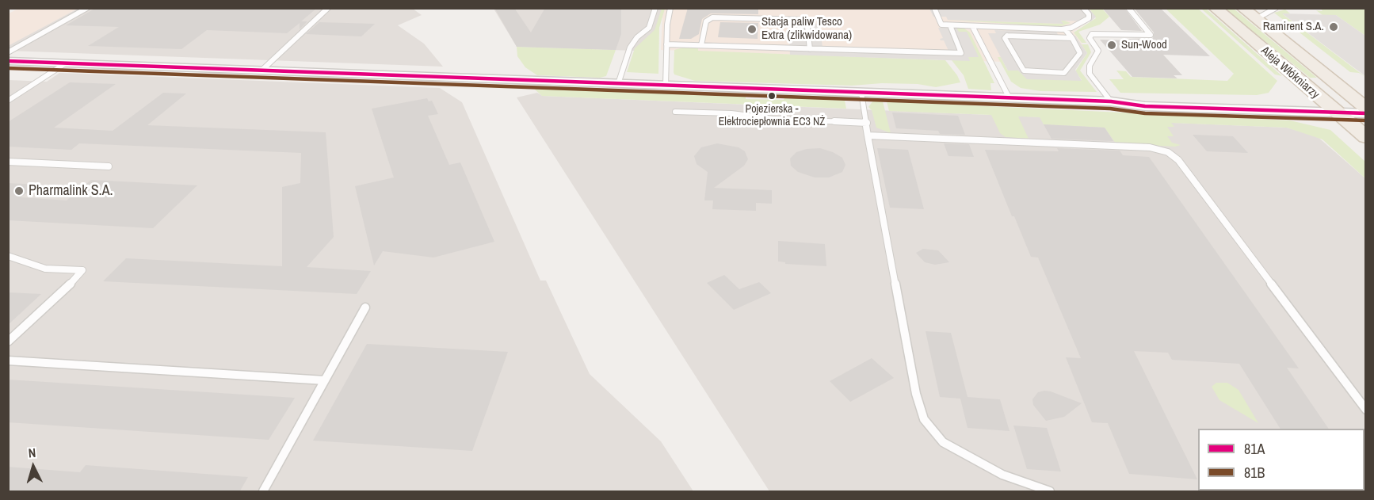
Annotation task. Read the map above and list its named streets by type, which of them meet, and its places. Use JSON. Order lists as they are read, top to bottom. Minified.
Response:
{"streets":{"main road":["Aleja Włókniarzy"]},"places":["Ramirent S.A.","Stacja paliw Tesco Extra (zlikwidowana)","Sun-Wood","Pojezierska - Elektrociepłownia EC3 NŻ","Pharmalink S.A."],"lines":["transit line 81A","transit line 81B"],"legend":["81A","81B"],"north":"top"}
